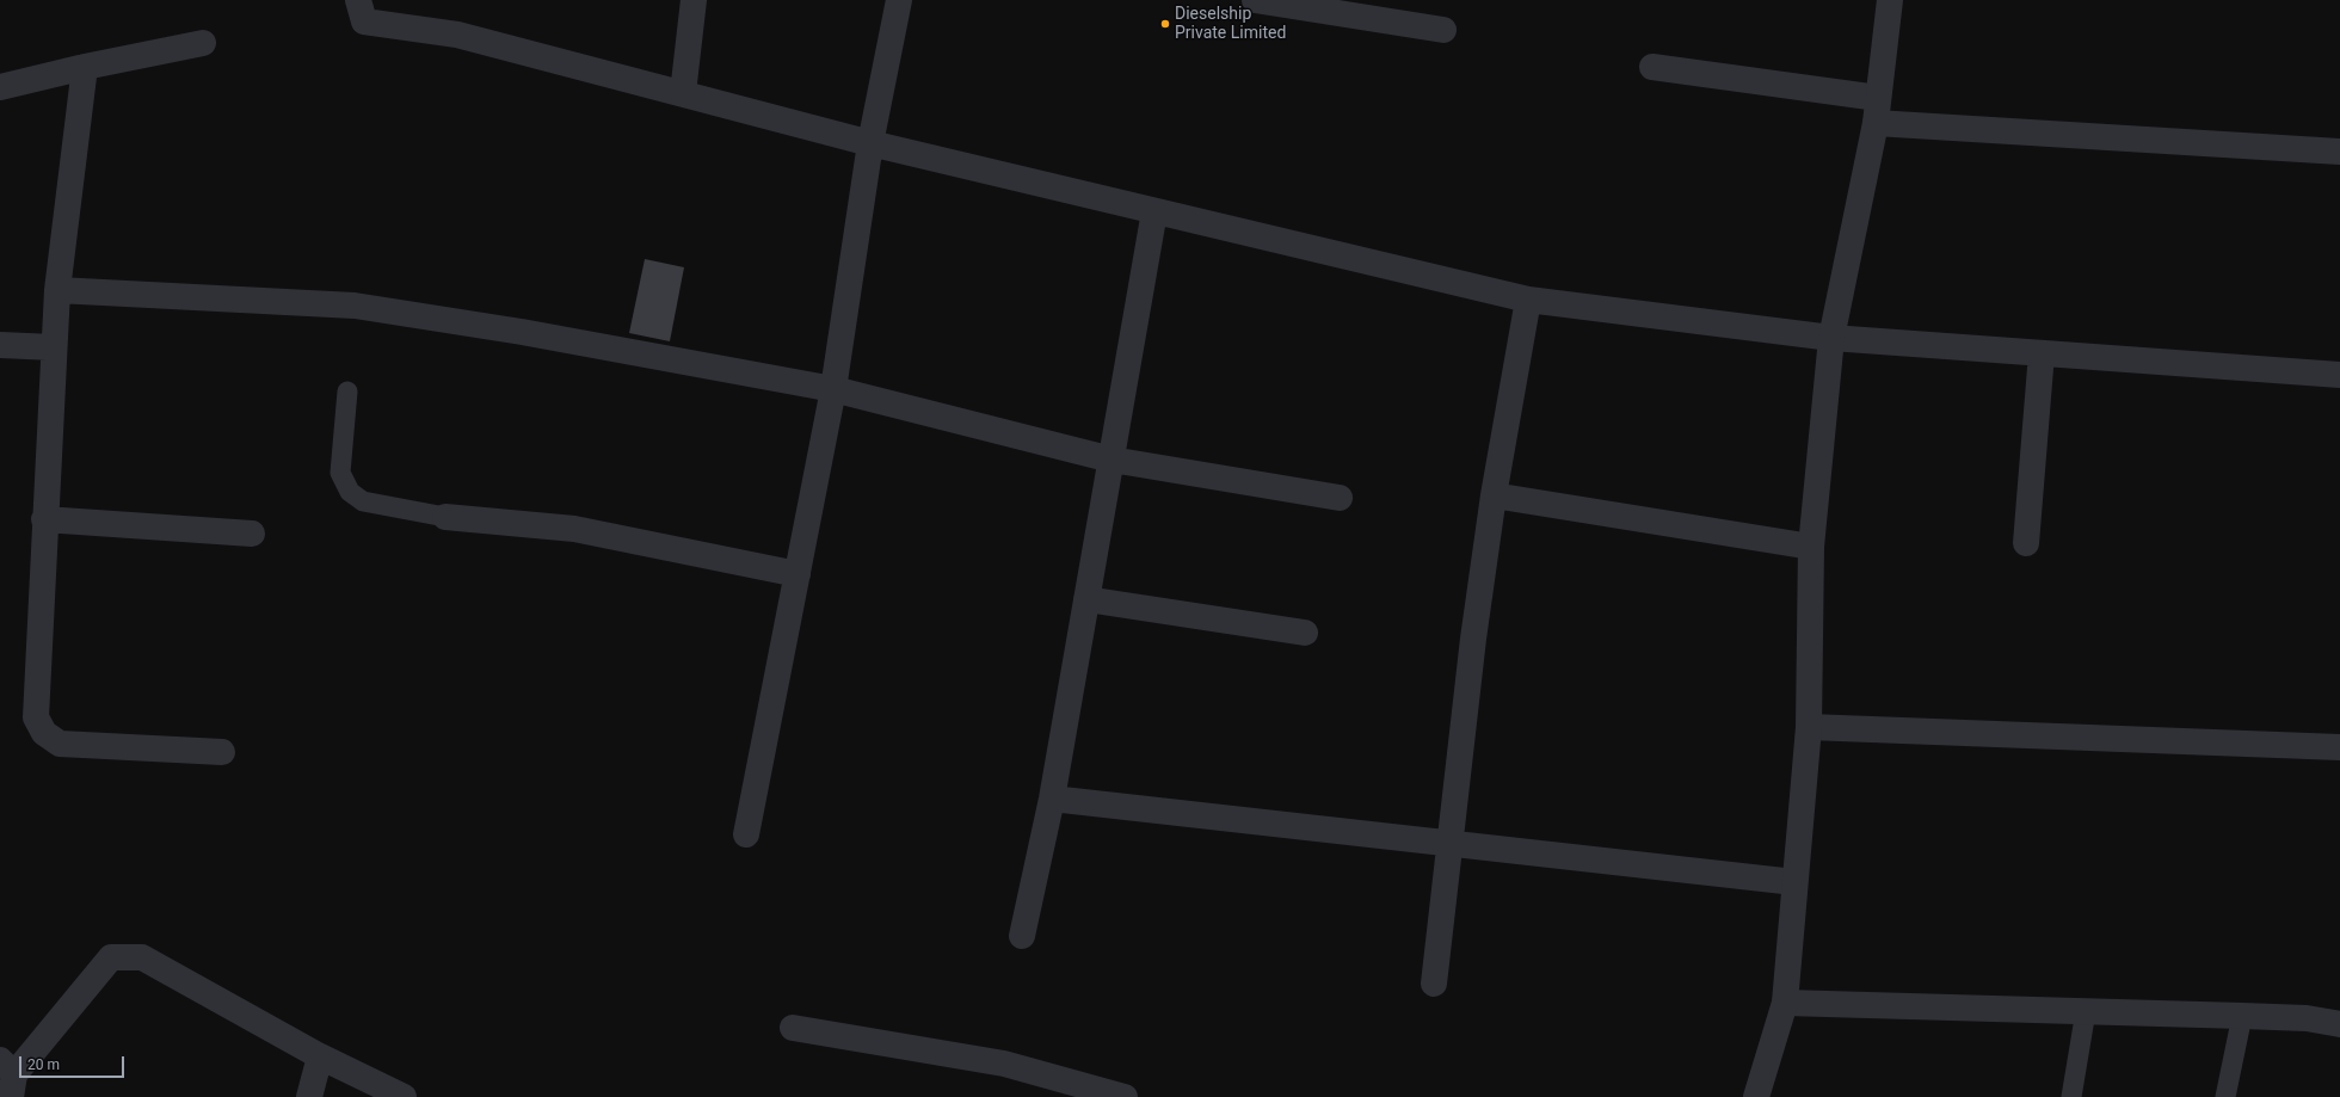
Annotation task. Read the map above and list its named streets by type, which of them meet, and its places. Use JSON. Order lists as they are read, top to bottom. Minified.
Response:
{"places":["Dieselship Private Limited"],"scale_bar":"20 m"}
